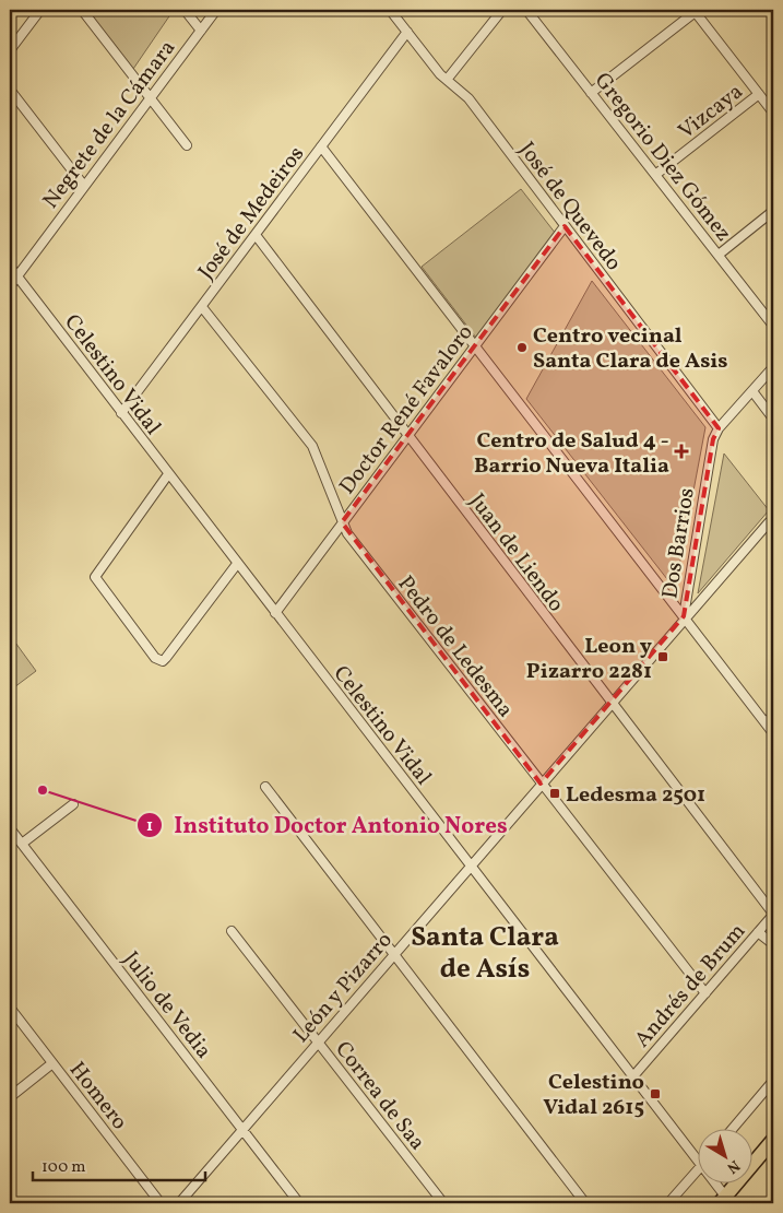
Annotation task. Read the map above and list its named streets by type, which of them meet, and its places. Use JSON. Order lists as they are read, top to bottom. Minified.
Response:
{"streets":{"street":["Vizcaya","Negrete de la Cámara","Gregorio Diez Gómez","José de Quevedo","José de Medeiros","Celestino Vidal","Doctor René Favaloro","Dos Barrios","Juan de Liendo","Pedro de Ledesma","Andrés de Brum","León y Pizarro","Julio de Vedia","Homero","Correa de Saa"]},"crossings":[["Vizcaya","Gregorio Diez Gómez"],["Negrete de la Cámara","Celestino Vidal"],["José de Quevedo","José de Medeiros"],["José de Quevedo","Doctor René Favaloro"],["José de Quevedo","Dos Barrios"],["José de Medeiros","Celestino Vidal"],["José de Medeiros","Juan de Liendo"],["José de Medeiros","Pedro de Ledesma"],["Celestino Vidal","Doctor René Favaloro"],["Celestino Vidal","Andrés de Brum"],["Celestino Vidal","León y Pizarro"],["Doctor René Favaloro","Juan de Liendo"],["Doctor René Favaloro","Pedro de Ledesma"],["Dos Barrios","León y Pizarro"],["Juan de Liendo","Andrés de Brum"],["Juan de Liendo","León y Pizarro"],["Pedro de Ledesma","Andrés de Brum"],["Pedro de Ledesma","León y Pizarro"],["León y Pizarro","Julio de Vedia"],["León y Pizarro","Correa de Saa"]],"districts":["Santa Clara de Asís"],"places":{"other":["Centro vecinal Santa Clara de Asis","Instituto Doctor Antonio Nores"],"health":["Centro de Salud 4 - Barrio Nueva Italia"],"transit":["Leon y Pizarro 2281","Ledesma 2501","Celestino Vidal 2615"]},"scale_bar":"100 m","north":"bottom right"}
